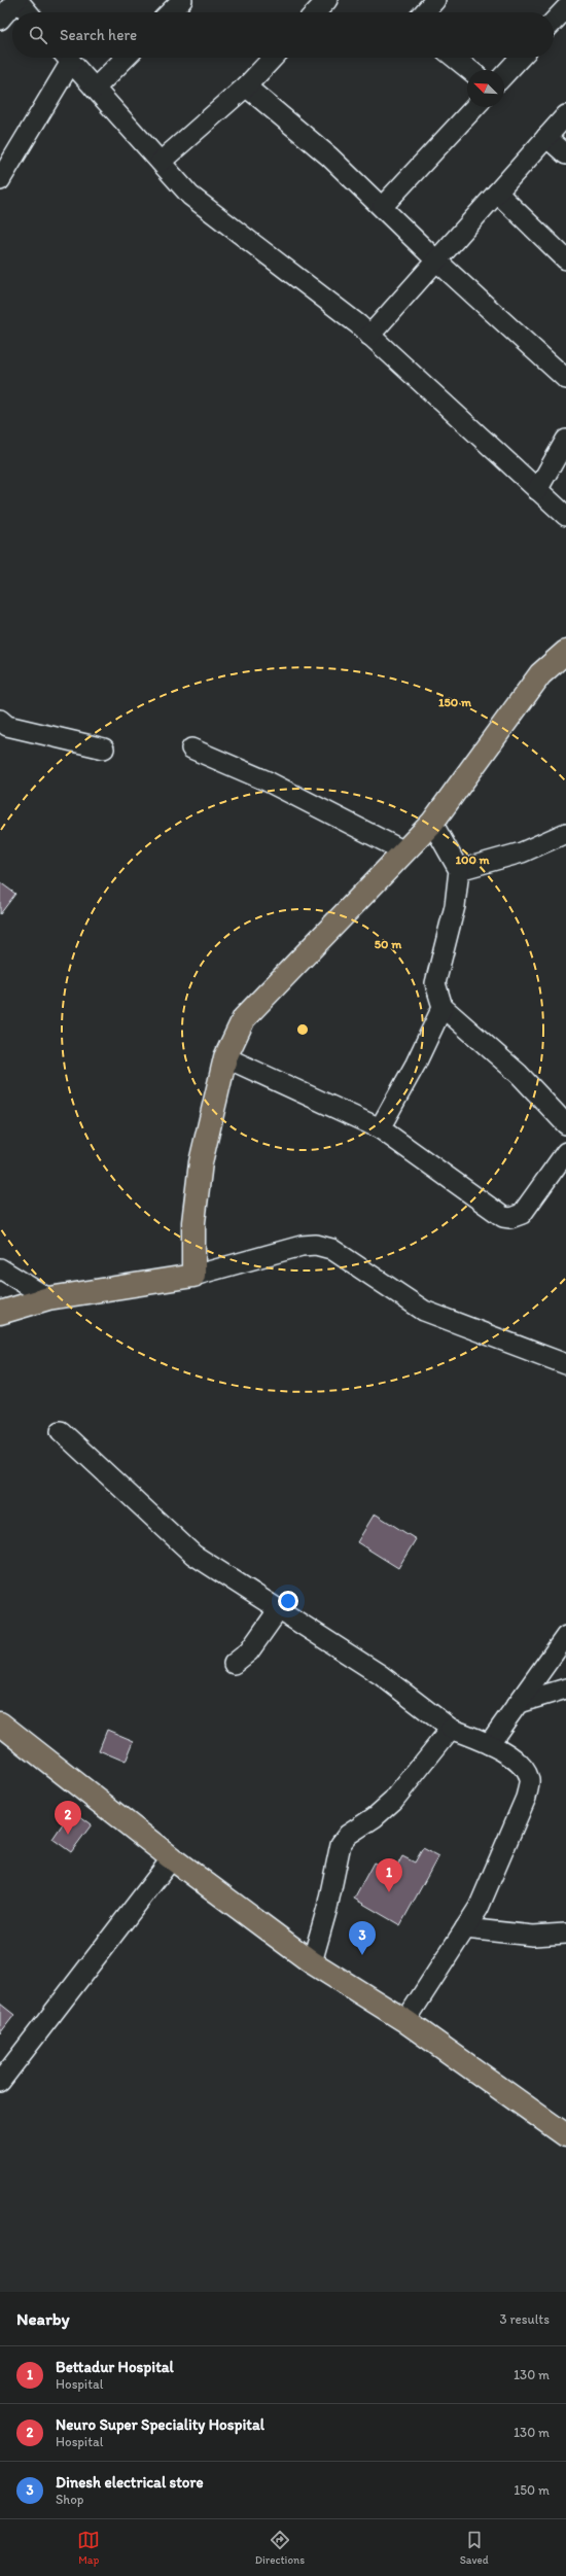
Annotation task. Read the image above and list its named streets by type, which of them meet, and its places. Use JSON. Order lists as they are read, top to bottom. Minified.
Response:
{"north":"top left","page":{"search":"Search here","pins":["2","1","3"],"heading":["Nearby","3 results"],"list":[{"mark":"1","name":"Bettadur Hospital","note":"Hospital","value":"130 m"},{"mark":"2","name":"Neuro Super Speciality Hospital","note":"Hospital","value":"130 m"},{"mark":"3","name":"Dinesh electrical store","note":"Shop","value":"150 m"}],"nav":["Map","Directions","Saved"]},"rings":["150 m","100 m","50 m"]}
